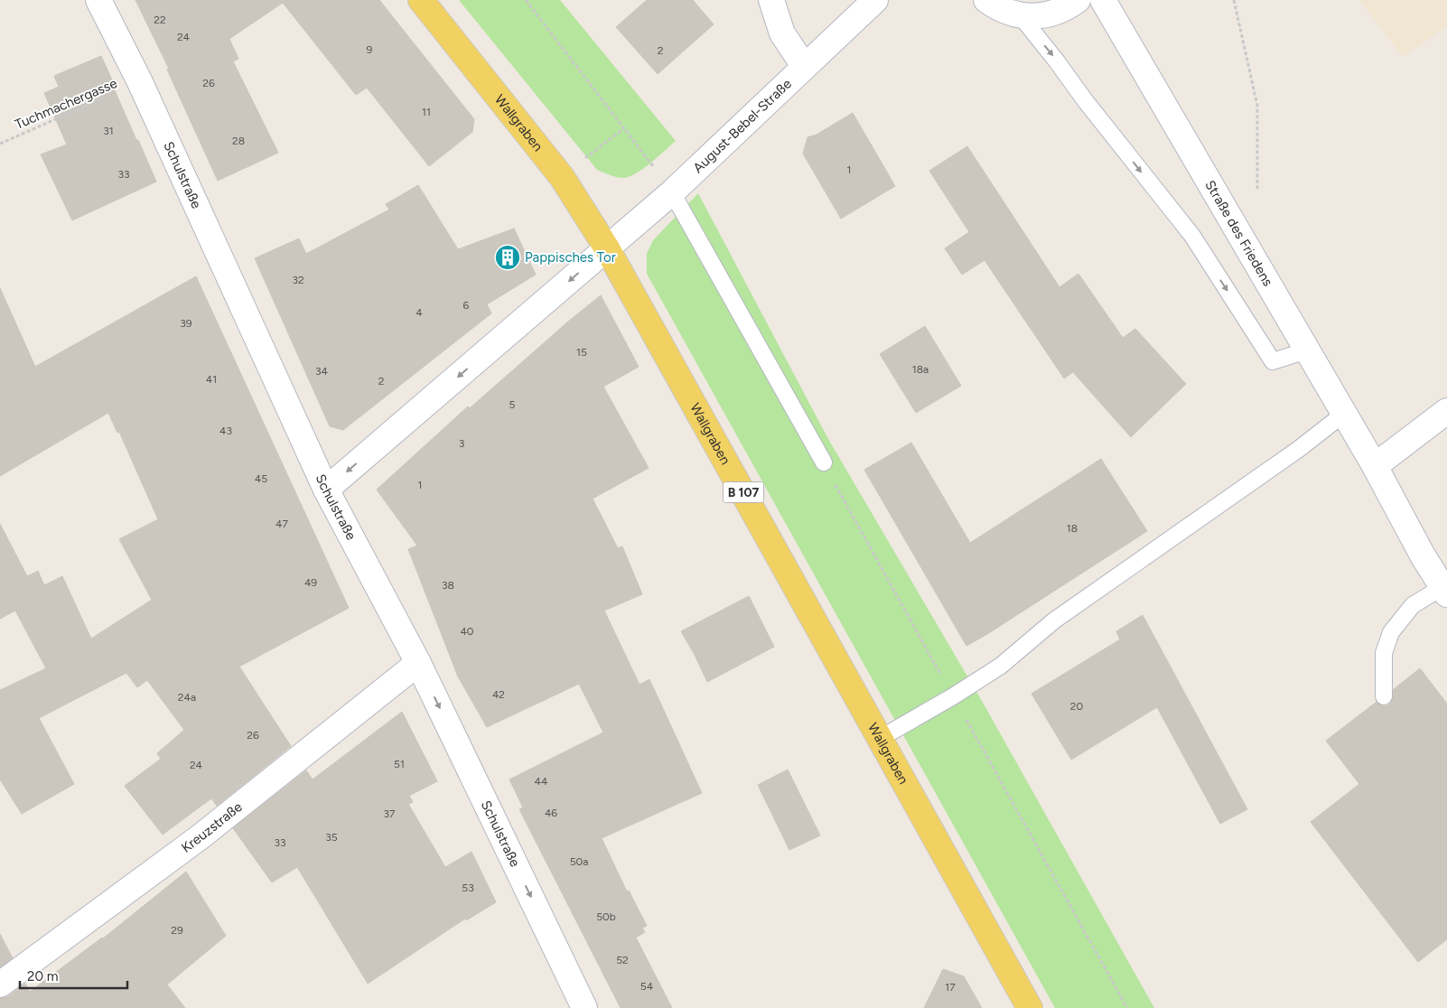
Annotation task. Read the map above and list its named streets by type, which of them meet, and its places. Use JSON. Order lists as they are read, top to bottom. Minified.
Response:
{"streets":{"main road":["Wallgraben","B 107"],"street":["August-Bebel-Straße","Schulstraße","Straße des Friedens","Kreuzstraße"],"path":["Tuchmachergasse"]},"crossings":[["Tuchmachergasse","Schulstraße"],["Wallgraben","August-Bebel-Straße"],["Schulstraße","Kreuzstraße"]],"places":{"building":["Pappisches Tor"]},"house_numbers":["22","24","9","2","26","11","31","28","1","33","32","6","4","39","15","18a","34","41","2","5","43","3","45","1","47","18","49","38","40","42","24a","20","26","51","24","44","46","37","35","33","50a","53","50b","29","52","54","17"],"scale_bar":"20 m"}
